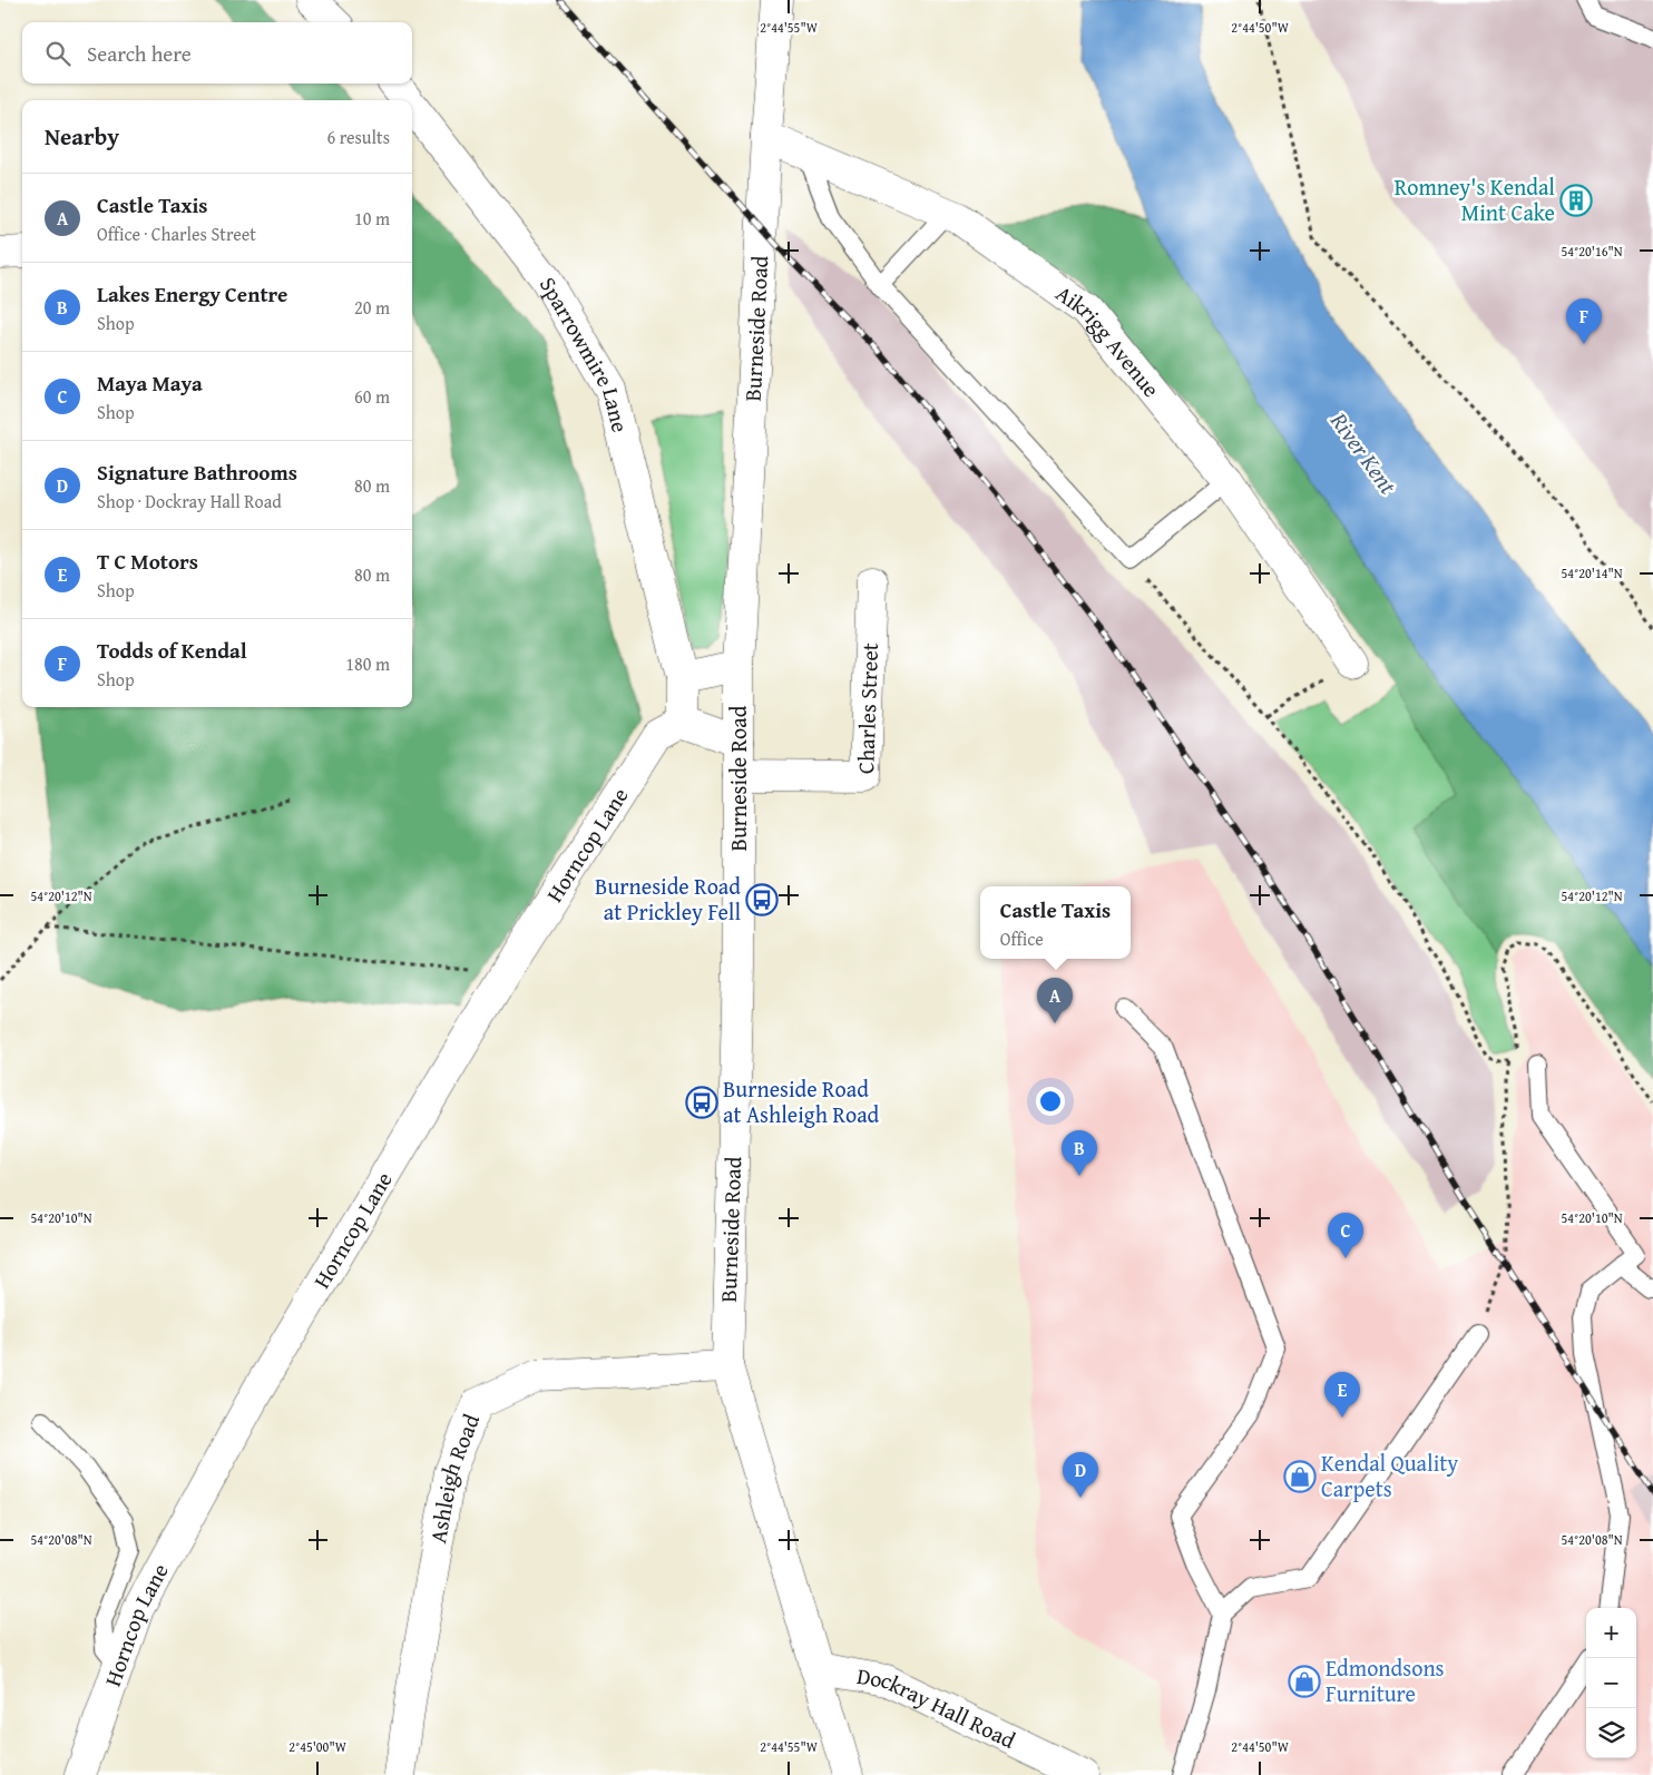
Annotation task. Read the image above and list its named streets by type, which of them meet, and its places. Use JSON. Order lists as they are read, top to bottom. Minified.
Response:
{"streets":{"street":["Burneside Road","Aikrigg Avenue","Sparrowmire Lane","Charles Street","Horncop Lane","Ashleigh Road","Dockray Hall Road"]},"crossings":[["Burneside Road","Aikrigg Avenue"],["Burneside Road","Charles Street"],["Burneside Road","Ashleigh Road"],["Burneside Road","Dockray Hall Road"],["Sparrowmire Lane","Horncop Lane"]],"water":["River Kent"],"places":{"building":["Romney's Kendal Mint Cake"],"bus stop":["Burneside Road at Prickley Fell","Burneside Road at Ashleigh Road"],"shop":["Kendal Quality Carpets","Edmondsons Furniture"]},"page":{"search":"Search here","heading":["Nearby","6 results"],"list":[{"mark":"A","name":"Castle Taxis","note":"Office · Charles Street","value":"10 m"},{"mark":"B","name":"Lakes Energy Centre","note":"Shop","value":"20 m"},{"mark":"C","name":"Maya Maya","note":"Shop","value":"60 m"},{"mark":"D","name":"Signature Bathrooms","note":"Shop · Dockray Hall Road","value":"80 m"},{"mark":"E","name":"T C Motors","note":"Shop","value":"80 m"},{"mark":"F","name":"Todds of Kendal","note":"Shop","value":"180 m"}],"pins":["F","A","B","C","E","D"],"popup":["Castle Taxis","Office"],"map_buttons":["+","−"]},"coordinates":["2°44'55\"W","2°44'50\"W","54°20'16\"N","54°20'14\"N","54°20'12\"N","54°20'10\"N","54°20'08\"N","2°45'00\"W"]}
